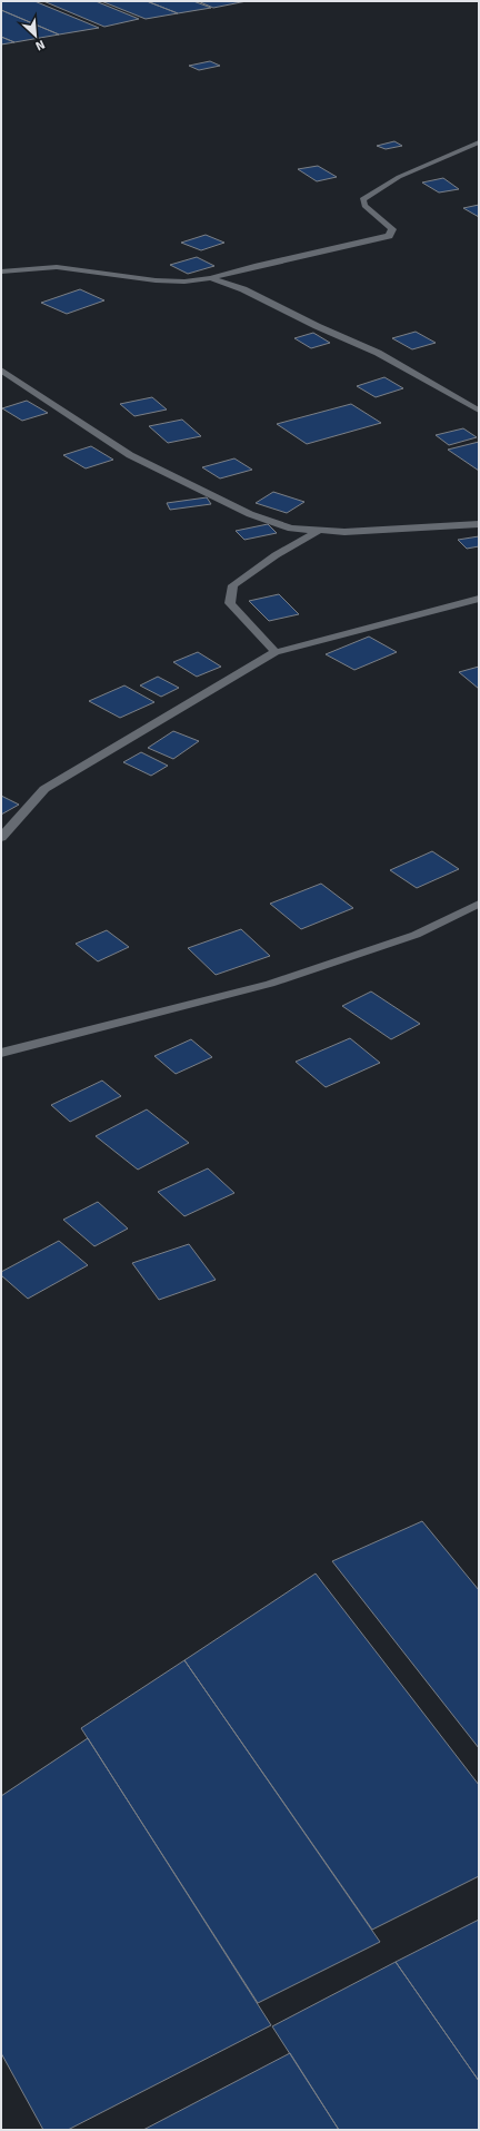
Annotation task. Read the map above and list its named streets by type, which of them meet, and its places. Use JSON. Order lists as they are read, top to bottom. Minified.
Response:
{"north":"bottom right"}
